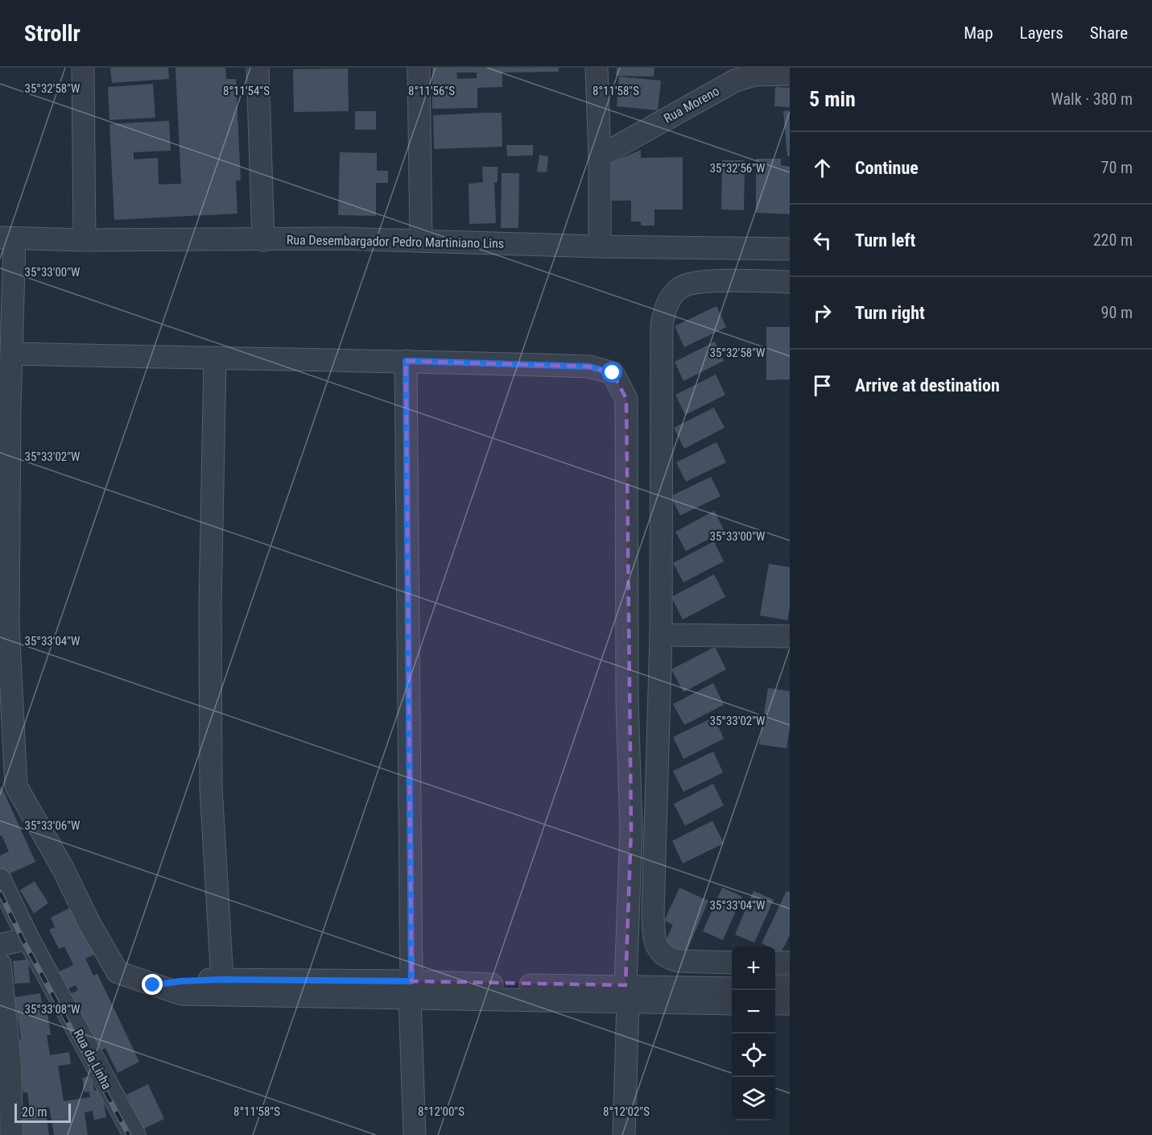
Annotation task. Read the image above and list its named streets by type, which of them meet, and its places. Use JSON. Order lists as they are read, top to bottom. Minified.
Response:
{"streets":{"street":["Rua Moreno","Rua Desembargador Pedro Martiniano Lins","Rua da Linha"]},"scale_bar":"20 m","page":{"header":"Strollr","nav":["Map","Layers","Share"],"heading":["5 min","Walk · 380 m"],"list":[["Continue","70 m"],["Turn left","220 m"],["Turn right","90 m"],"Arrive at destination"],"map_buttons":["+","−"],"scale":"20 m"},"coordinates":["35°32'58\"W","8°11'54\"S","8°11'56\"S","8°11'58\"S","35°32'56\"W","35°33'00\"W","35°33'02\"W","35°33'04\"W","35°33'06\"W","35°33'08\"W","8°12'00\"S","8°12'02\"S"]}
